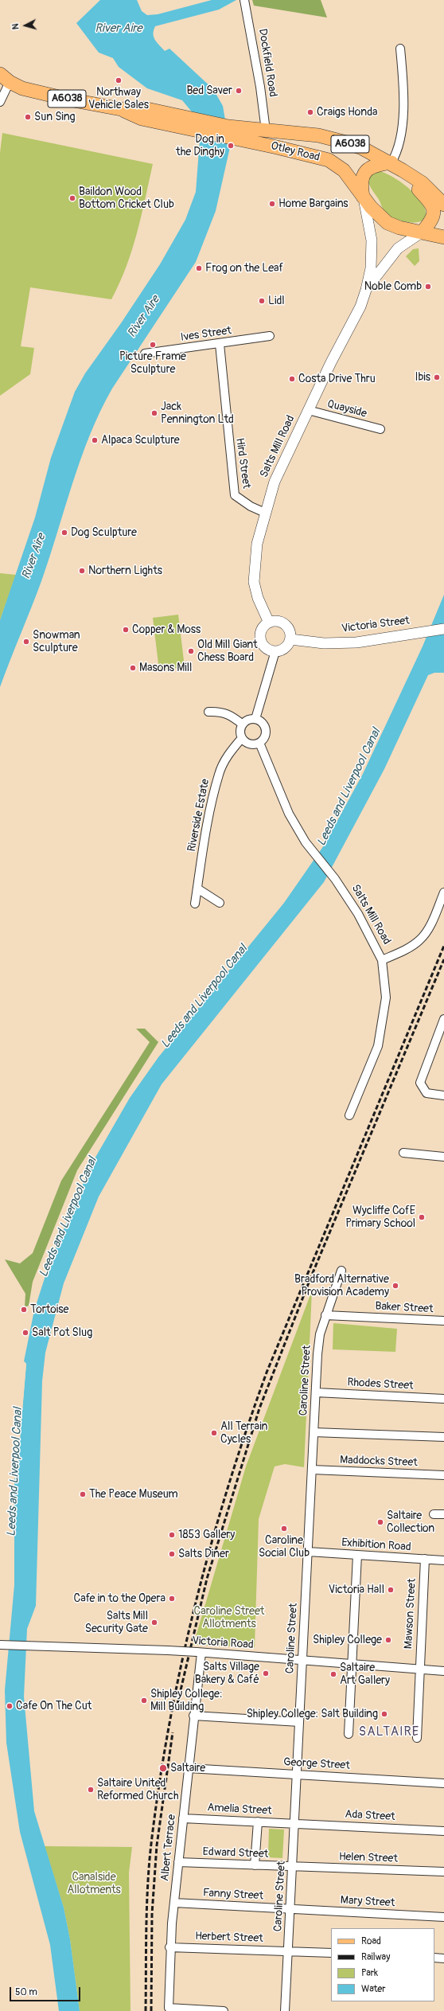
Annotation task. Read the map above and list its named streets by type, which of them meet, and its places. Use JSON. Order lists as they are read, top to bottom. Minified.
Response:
{"streets":{"main road":["A6038","Otley Road"],"street":["Dockfield Road","Ives Street","Quayside","Salts Mill Road","Hird Street","Victoria Street","Riverside Estate","Baker Street","Caroline Street","Rhodes Street","Maddocks Street","Exhibition Road","Mawson Street","Victoria Road","George Street","Amelia Street","Ada Street","Albert Terrace","Edward Street","Helen Street","Fanny Street","Mary Street","Herbert Street"]},"crossings":[["Dockfield Road","Otley Road"],["A6038","Otley Road"],["A6038","Salts Mill Road"],["Otley Road","Salts Mill Road"],["Ives Street","Hird Street"],["Quayside","Salts Mill Road"],["Salts Mill Road","Hird Street"],["Salts Mill Road","Victoria Street"],["Salts Mill Road","Riverside Estate"],["Baker Street","Caroline Street"],["Caroline Street","Rhodes Street"],["Caroline Street","Maddocks Street"],["Caroline Street","Exhibition Road"],["Caroline Street","Victoria Road"],["Caroline Street","George Street"],["Caroline Street","Amelia Street"],["Caroline Street","Ada Street"],["Caroline Street","Edward Street"],["Caroline Street","Helen Street"],["Caroline Street","Fanny Street"],["Caroline Street","Mary Street"],["Caroline Street","Herbert Street"],["Exhibition Road","Mawson Street"],["Mawson Street","Victoria Road"],["Victoria Road","Albert Terrace"],["George Street","Albert Terrace"],["Amelia Street","Ada Street"],["Amelia Street","Albert Terrace"],["Albert Terrace","Edward Street"],["Albert Terrace","Fanny Street"],["Albert Terrace","Herbert Street"],["Edward Street","Helen Street"],["Fanny Street","Mary Street"]],"districts":["SALTAIRE"],"water":["River Aire","Leeds and Liverpool Canal"],"parks":["Caroline Street Allotments","Canalside Allotments"],"places":["Northway Vehicle Sales","Bed Saver","Craigs Honda","Sun Sing","Dog in the Dinghy","Baildon Wood Bottom Cricket Club","Home Bargains","Frog on the Leaf","Noble Comb","Lidl","Picture Frame Sculpture","Ibis","Costa Drive Thru","Jack Pennington Ltd","Alpaca Sculpture","Dog Sculpture","Northern Lights","Copper & Moss","Snowman Sculpture","Old Mill Giant Chess Board","Masons Mill","Wycliffe CofE Primary School","Bradford Alternative Provision Academy","Tortoise","Salt Pot Slug","All Terrain Cycles","The Peace Museum","Saltaire Collection","Caroline Social Club","1853 Gallery","Salts Diner","Victoria Hall","Cafe in to the Opera","Salts Mill Security Gate","Shipley College","Salts Village Bakery & Café","Saltaire Art Gallery","Shipley College: Mill Building","Cafe On The Cut","Shipley College: Salt Building","Saltaire","Saltaire United Reformed Church"],"legend":["Road","Railway","Park","Water"],"scale_bar":"50 m","north":"left"}
